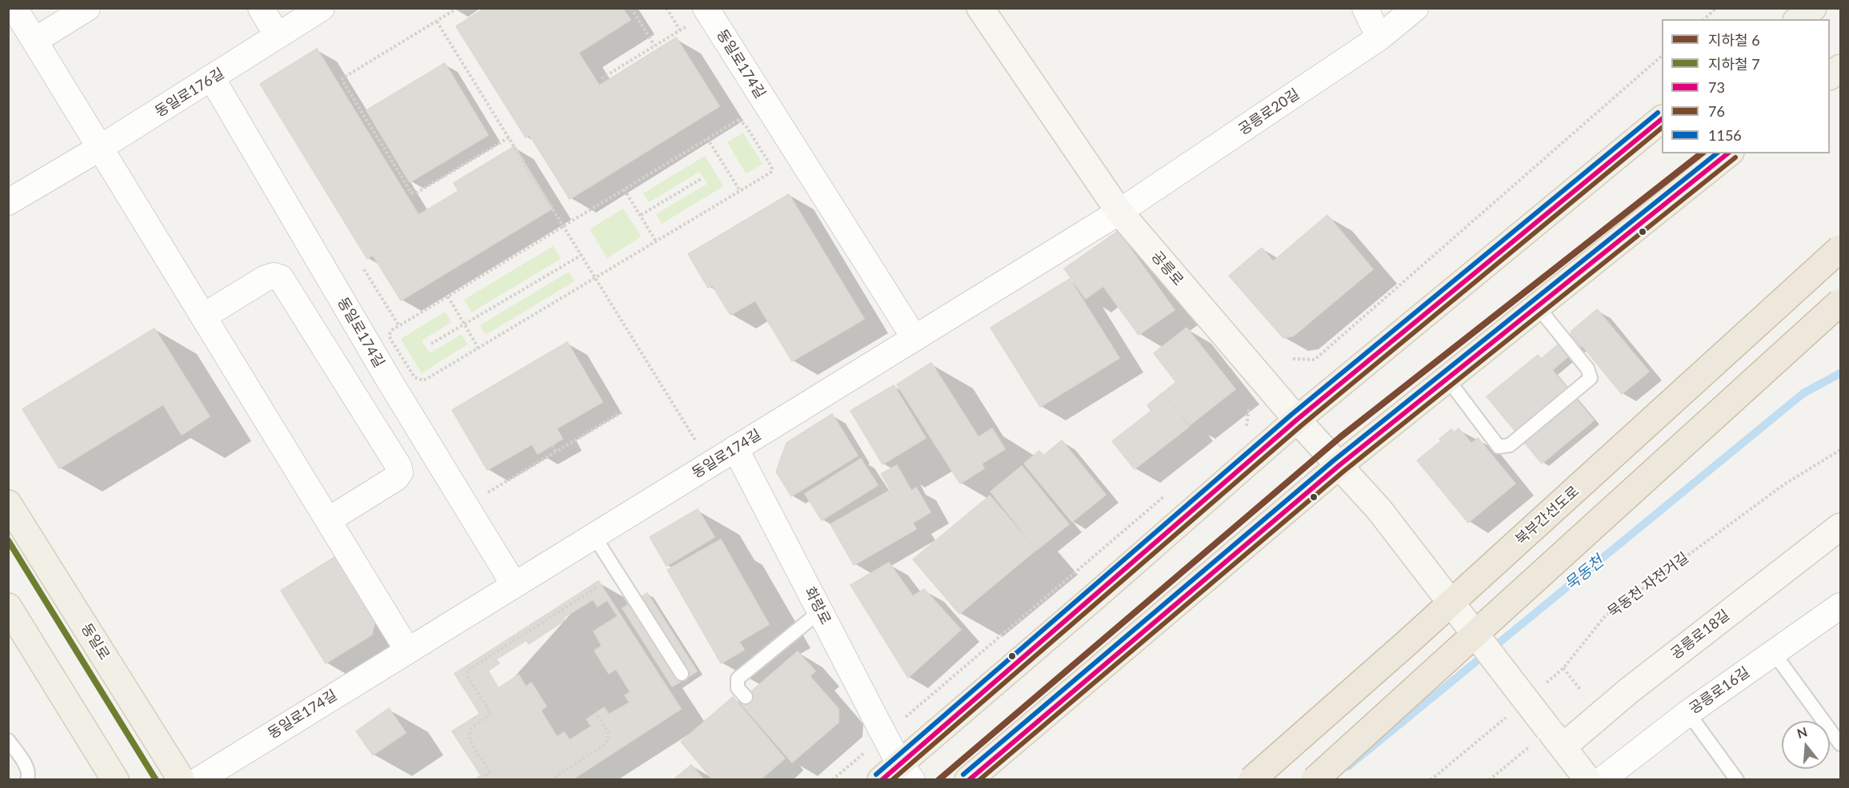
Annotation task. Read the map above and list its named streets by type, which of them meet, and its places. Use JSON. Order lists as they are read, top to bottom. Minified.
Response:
{"streets":{"highway":["북부간선도로"],"main road":["화랑로","동일로"],"street":["동일로174길","동일로176길","공릉로20길","공릉로","공릉로18길","공릉로16길"],"path":["묵동천 자전거길"]},"crossings":[["동일로174길","동일로176길"],["동일로174길","공릉로20길"],["동일로174길","공릉로"],["동일로174길","화랑로"],["공릉로20길","공릉로"],["공릉로","화랑로"],["공릉로","공릉로18길"]],"water":["묵동천"],"lines":["transit line 1156","transit line 73","transit line 76","metro line 6","metro line 7"],"legend":["지하철 6","지하철 7","73","76","1156"],"north":"top"}
